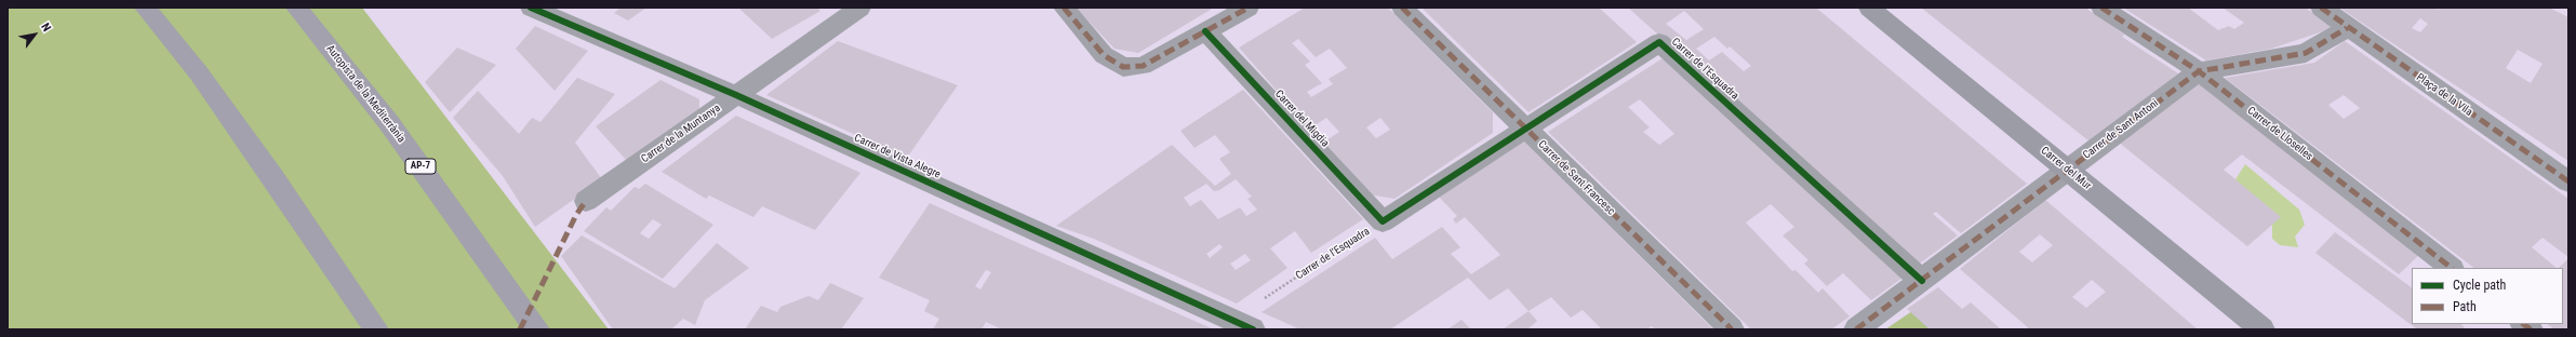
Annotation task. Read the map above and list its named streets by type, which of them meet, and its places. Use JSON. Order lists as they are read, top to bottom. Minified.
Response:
{"streets":{"highway":["Autopista de la Mediterrània","AP-7"],"main road":["Carrer del Mur"],"street":["Carrer de l'Esquadra","Plaça de la Vila","Carrer del Migdia","Carrer de Sant Antoni","Carrer de la Muntanya","Carrer de Lloselles","Carrer de Vista Alegre","Carrer de Sant Francesc"]},"crossings":[["Carrer de l'Esquadra","Carrer del Migdia"],["Carrer de l'Esquadra","Carrer de Sant Antoni"],["Carrer de l'Esquadra","Carrer de Vista Alegre"],["Carrer de l'Esquadra","Carrer de Sant Francesc"],["Plaça de la Vila","Carrer de Sant Antoni"],["Carrer de Sant Antoni","Carrer de Lloselles"],["Carrer de Sant Antoni","Carrer del Mur"],["Carrer de la Muntanya","Carrer de Vista Alegre"]],"legend":["Cycle path","Path"],"north":"top right"}
